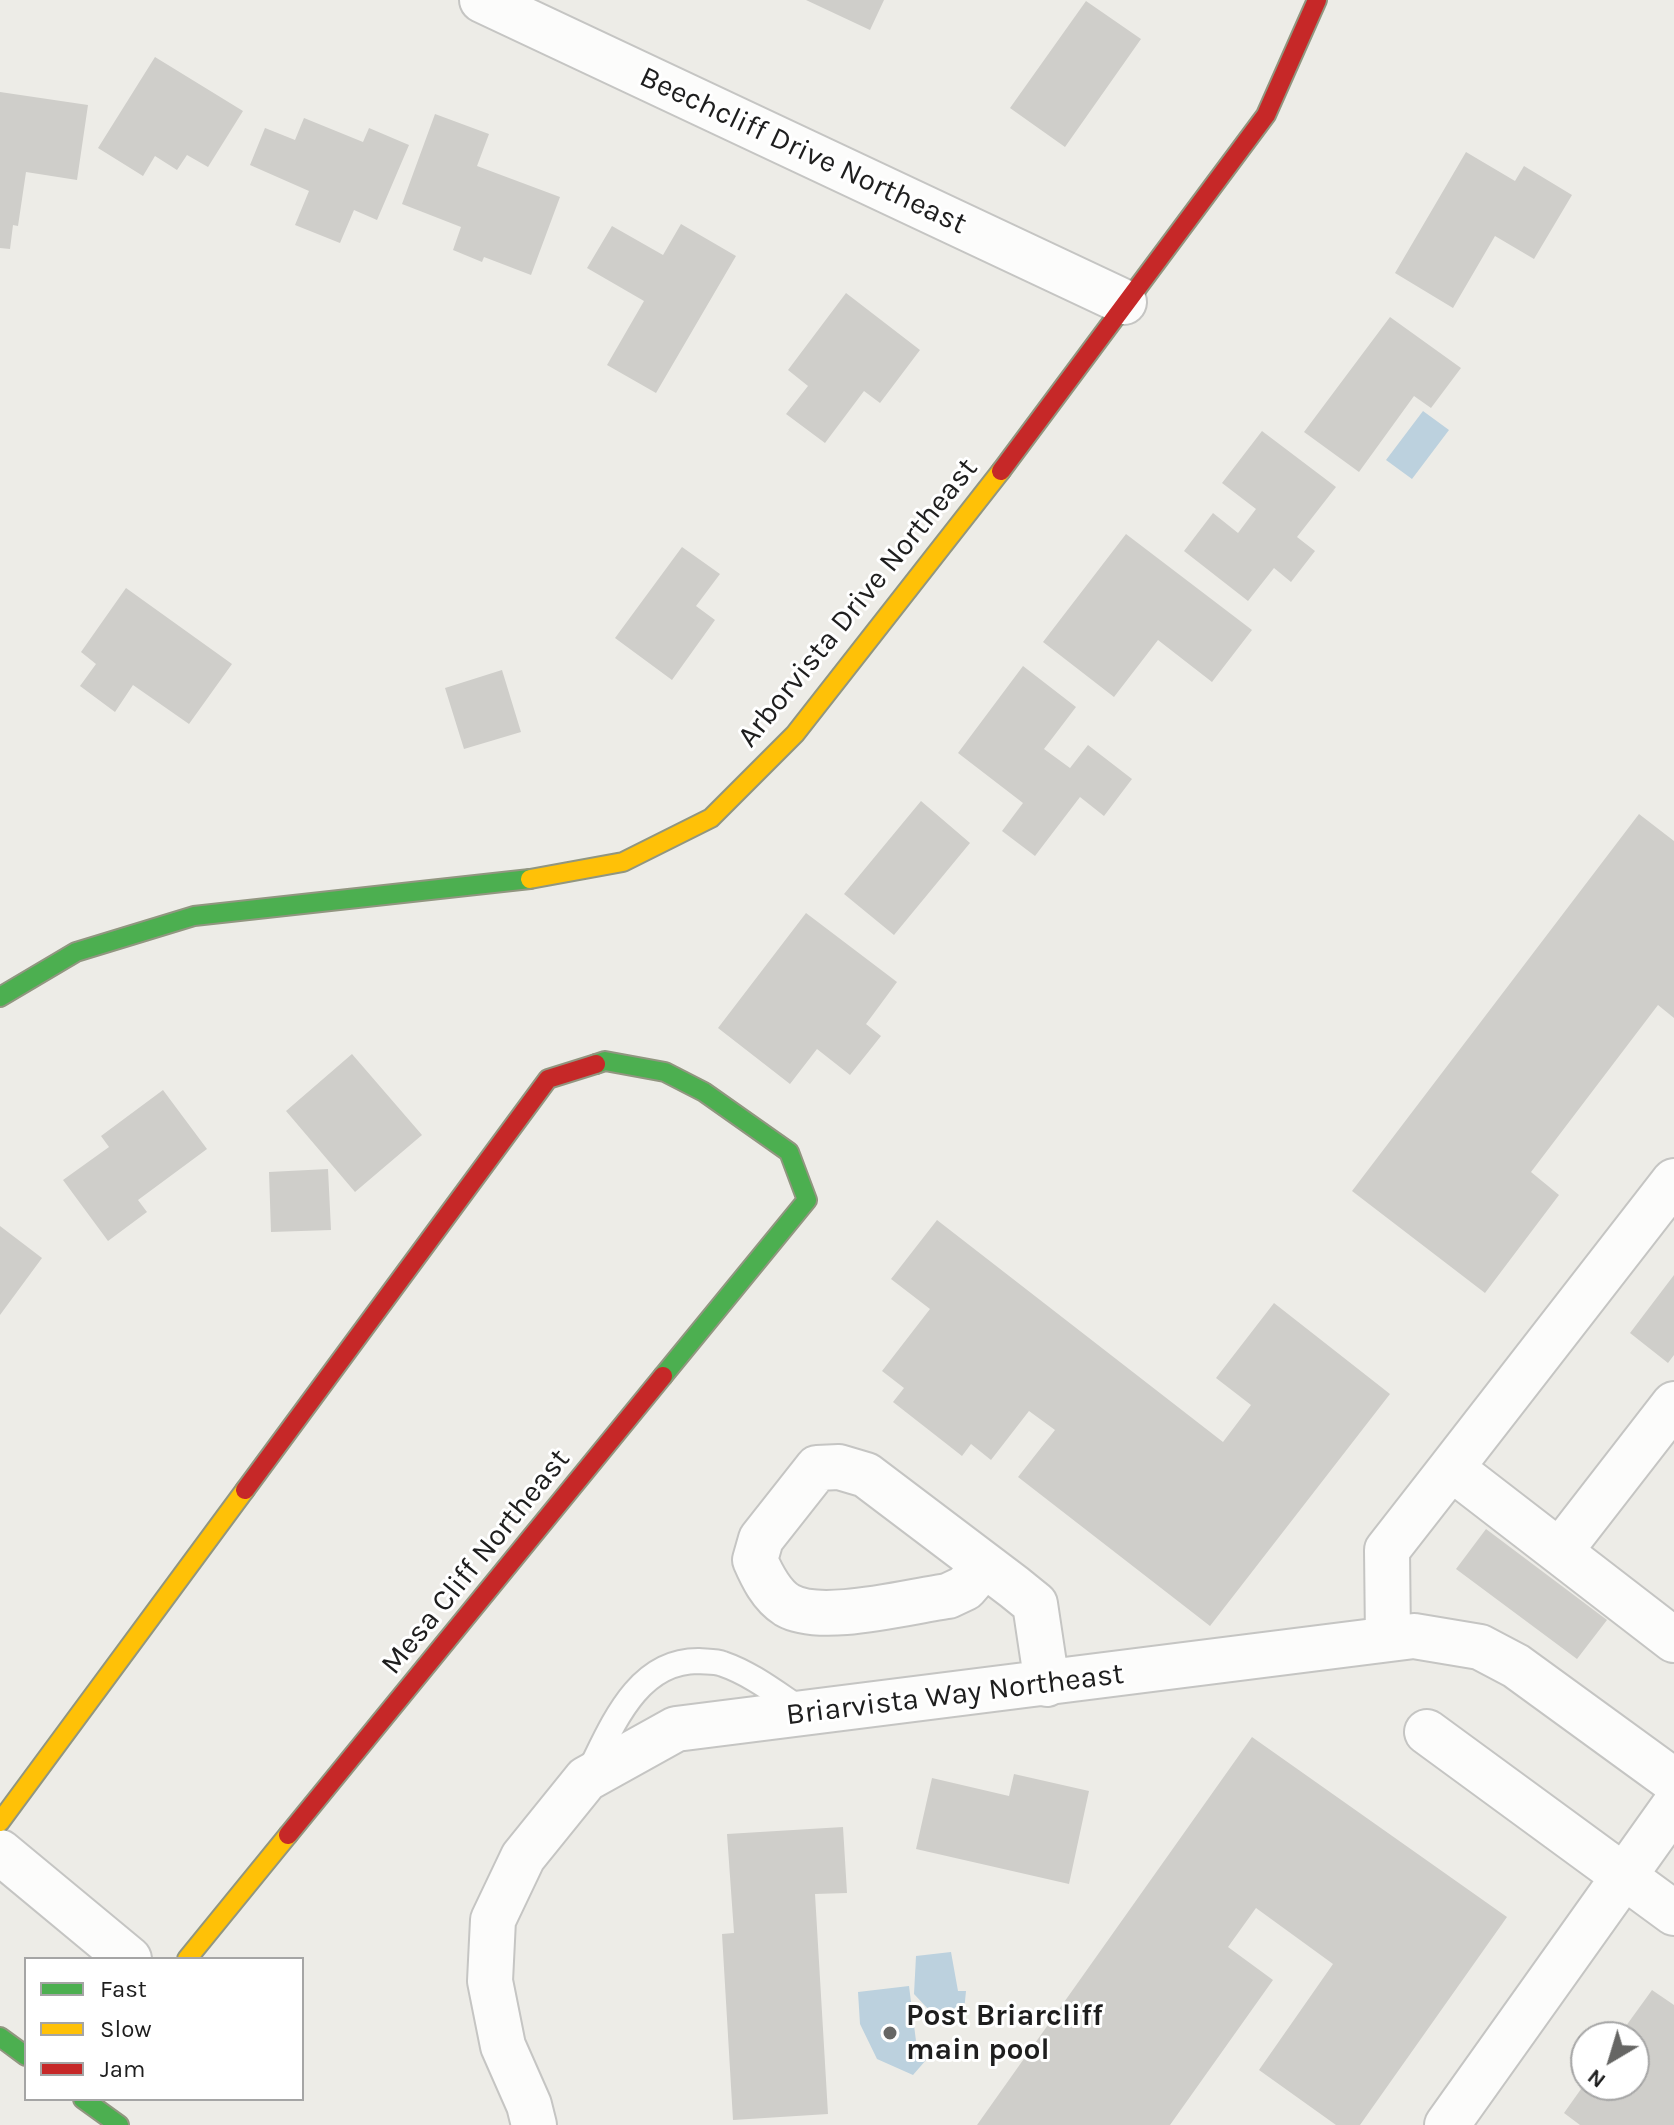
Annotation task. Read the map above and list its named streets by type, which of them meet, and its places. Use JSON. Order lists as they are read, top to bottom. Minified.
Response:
{"streets":{"street":["Beechcliff Drive Northeast","Arborvista Drive Northeast","Mesa Cliff Northeast","Briarvista Way Northeast"]},"crossings":[["Beechcliff Drive Northeast","Arborvista Drive Northeast"]],"places":["Post Briarcliff main pool"],"legend":["Fast","Slow","Jam"],"north":"bottom left"}
